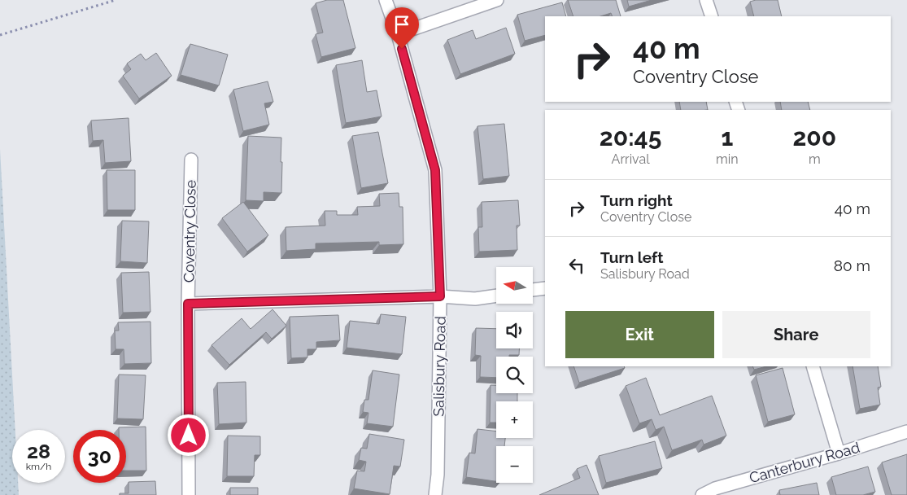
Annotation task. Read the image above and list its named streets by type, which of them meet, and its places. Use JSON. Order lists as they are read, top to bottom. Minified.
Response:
{"streets":{"street":["Coventry Close","Salisbury Road","Canterbury Road"]},"crossings":[["Coventry Close","Salisbury Road"]],"north":"left","page":{"turn":["40 m","Coventry Close"],"eta":["20:45","Arrival","1","min","200","m"],"list":[{"name":"Turn right","note":"Coventry Close","value":"40 m"},{"name":"Turn left","note":"Salisbury Road","value":"80 m"}],"map_buttons":["+","−"],"buttons":["Exit","Share"],"speed":"28 km/h","limit":"30"}}
